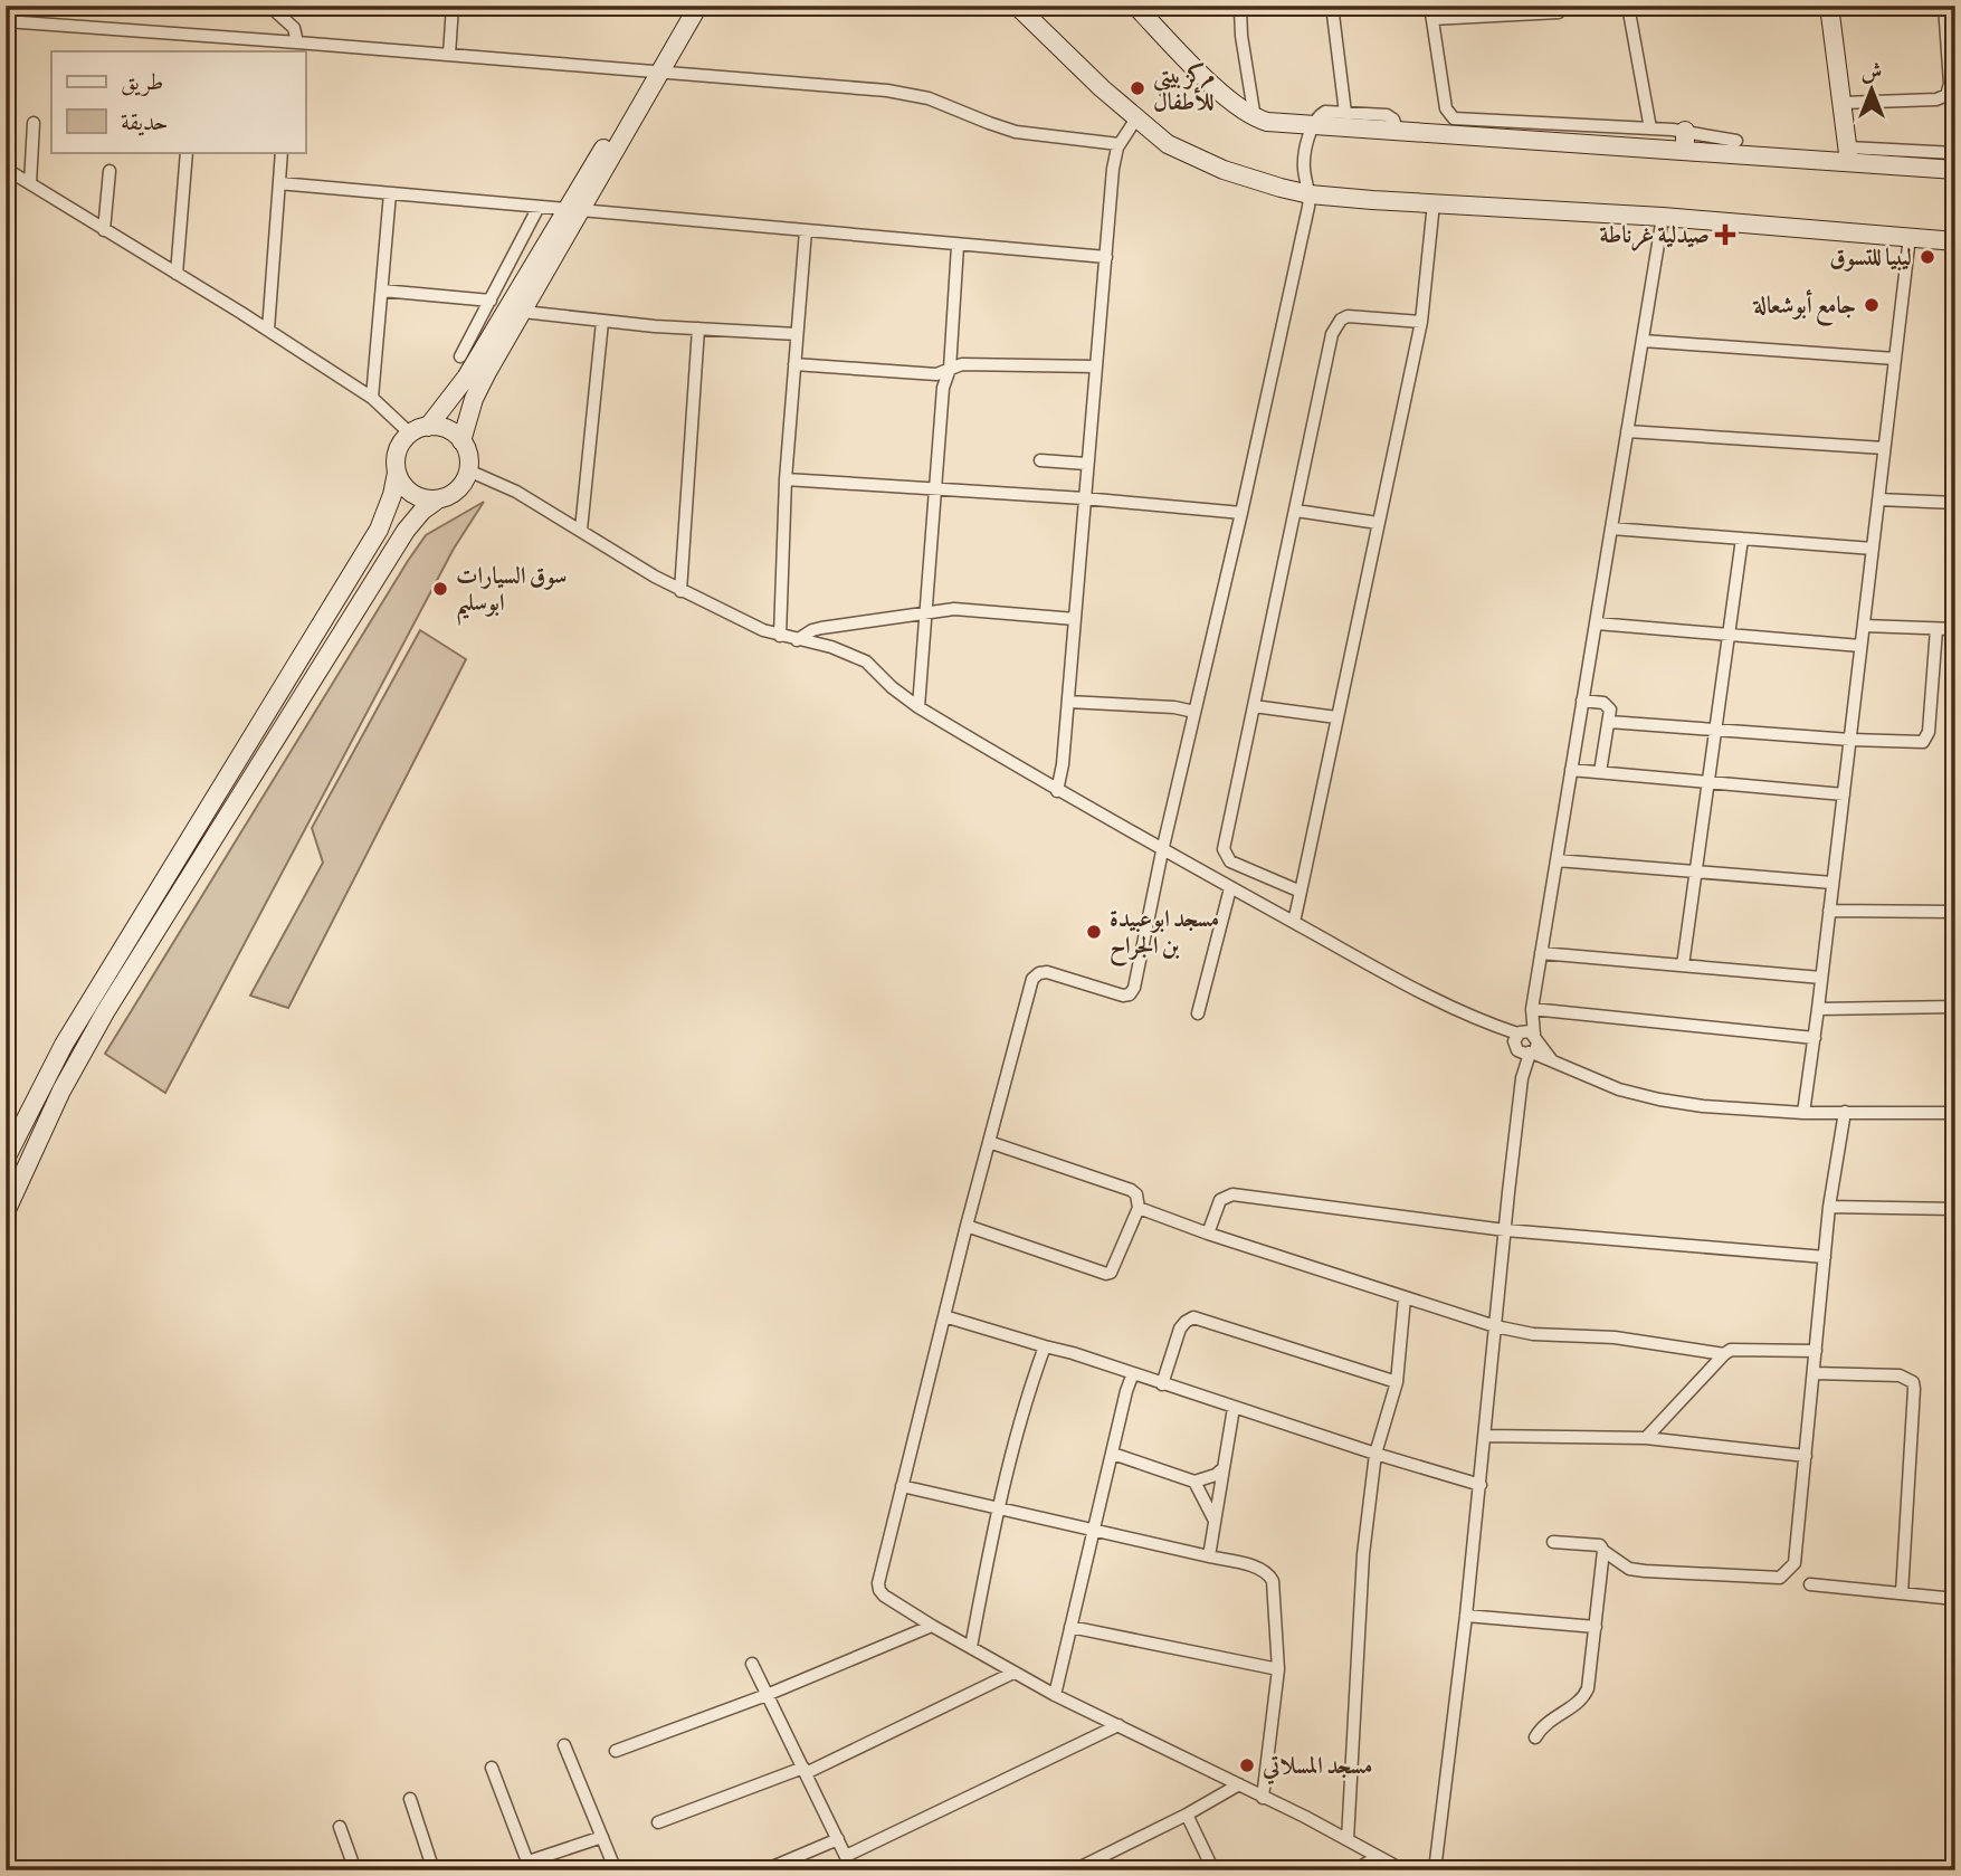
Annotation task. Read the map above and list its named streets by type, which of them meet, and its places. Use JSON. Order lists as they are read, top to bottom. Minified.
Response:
{"places":{"other":["مركز بيتي للأطفال","ليبيا للتسوق","جامع أبوشعالة","سوق السيارات ابوسليم","مسجد ابوعبيدة بن الجراح","مسجد المسلاتي"],"health":["صيدلية غرناطة"]},"legend":["طريق","حديقة"],"north":"top"}
